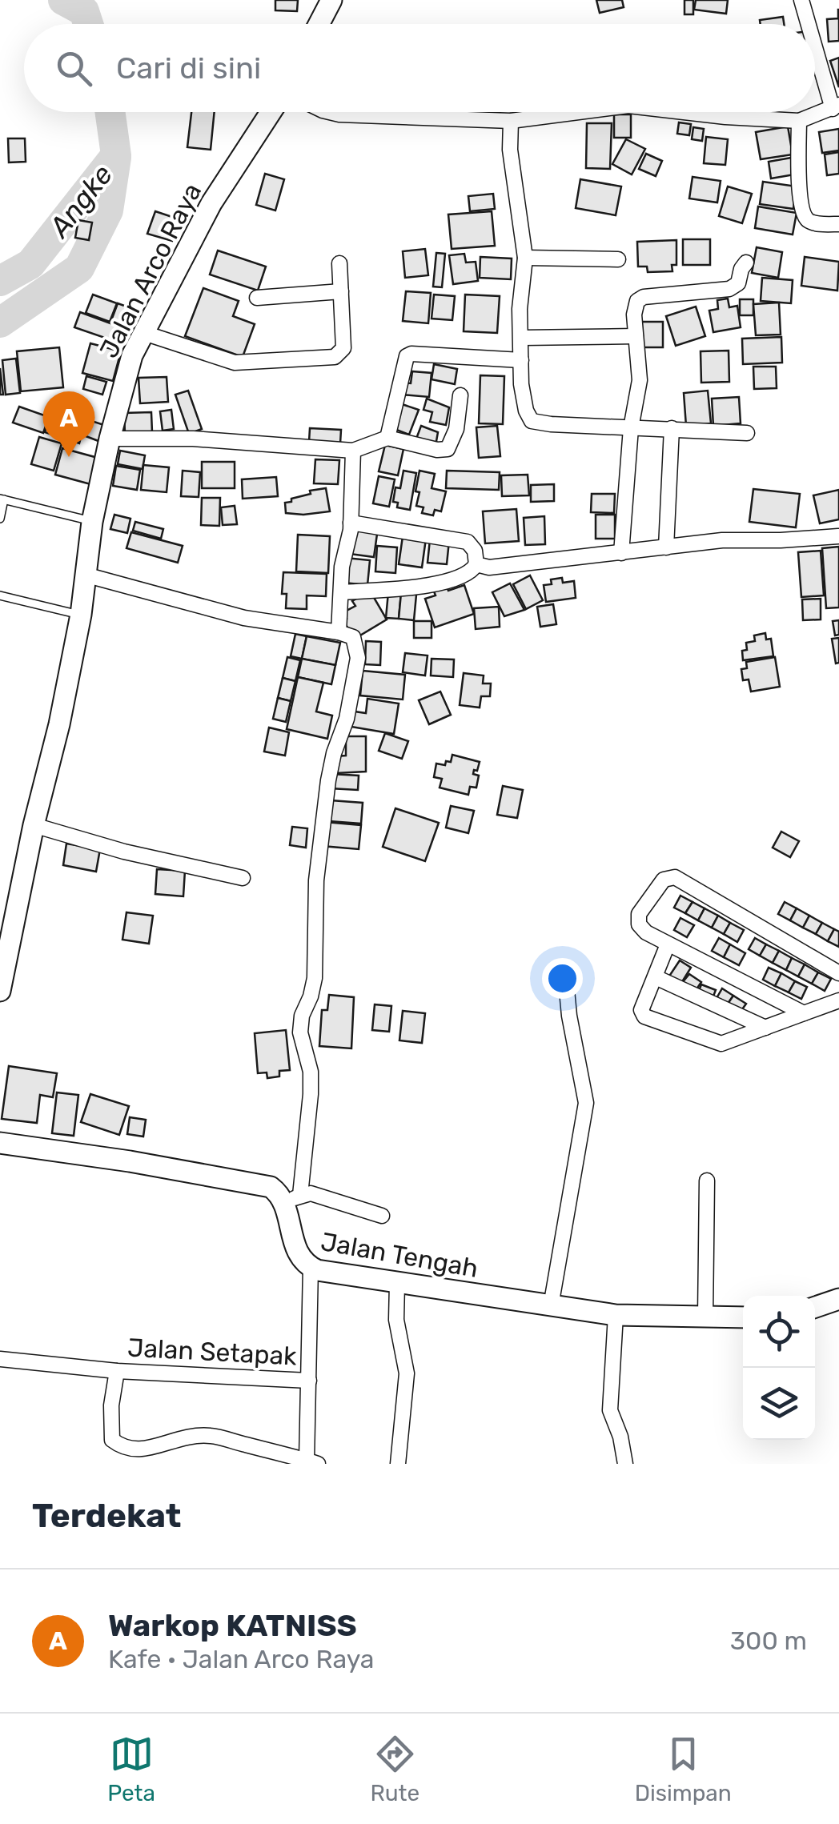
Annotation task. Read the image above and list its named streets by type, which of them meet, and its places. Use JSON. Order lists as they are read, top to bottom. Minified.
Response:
{"streets":{"main road":["Jalan Arco Raya","Jalan Tengah"],"street":["Jalan Setapak"]},"crossings":[["Jalan Tengah","Jalan Setapak"]],"water":["Angke"],"page":{"search":"Cari di sini","pins":"A","heading":"Terdekat","list":[{"mark":"A","name":"Warkop KATNISS","note":"Kafe · Jalan Arco Raya","value":"300 m"}],"nav":["Peta","Rute","Disimpan"]}}
